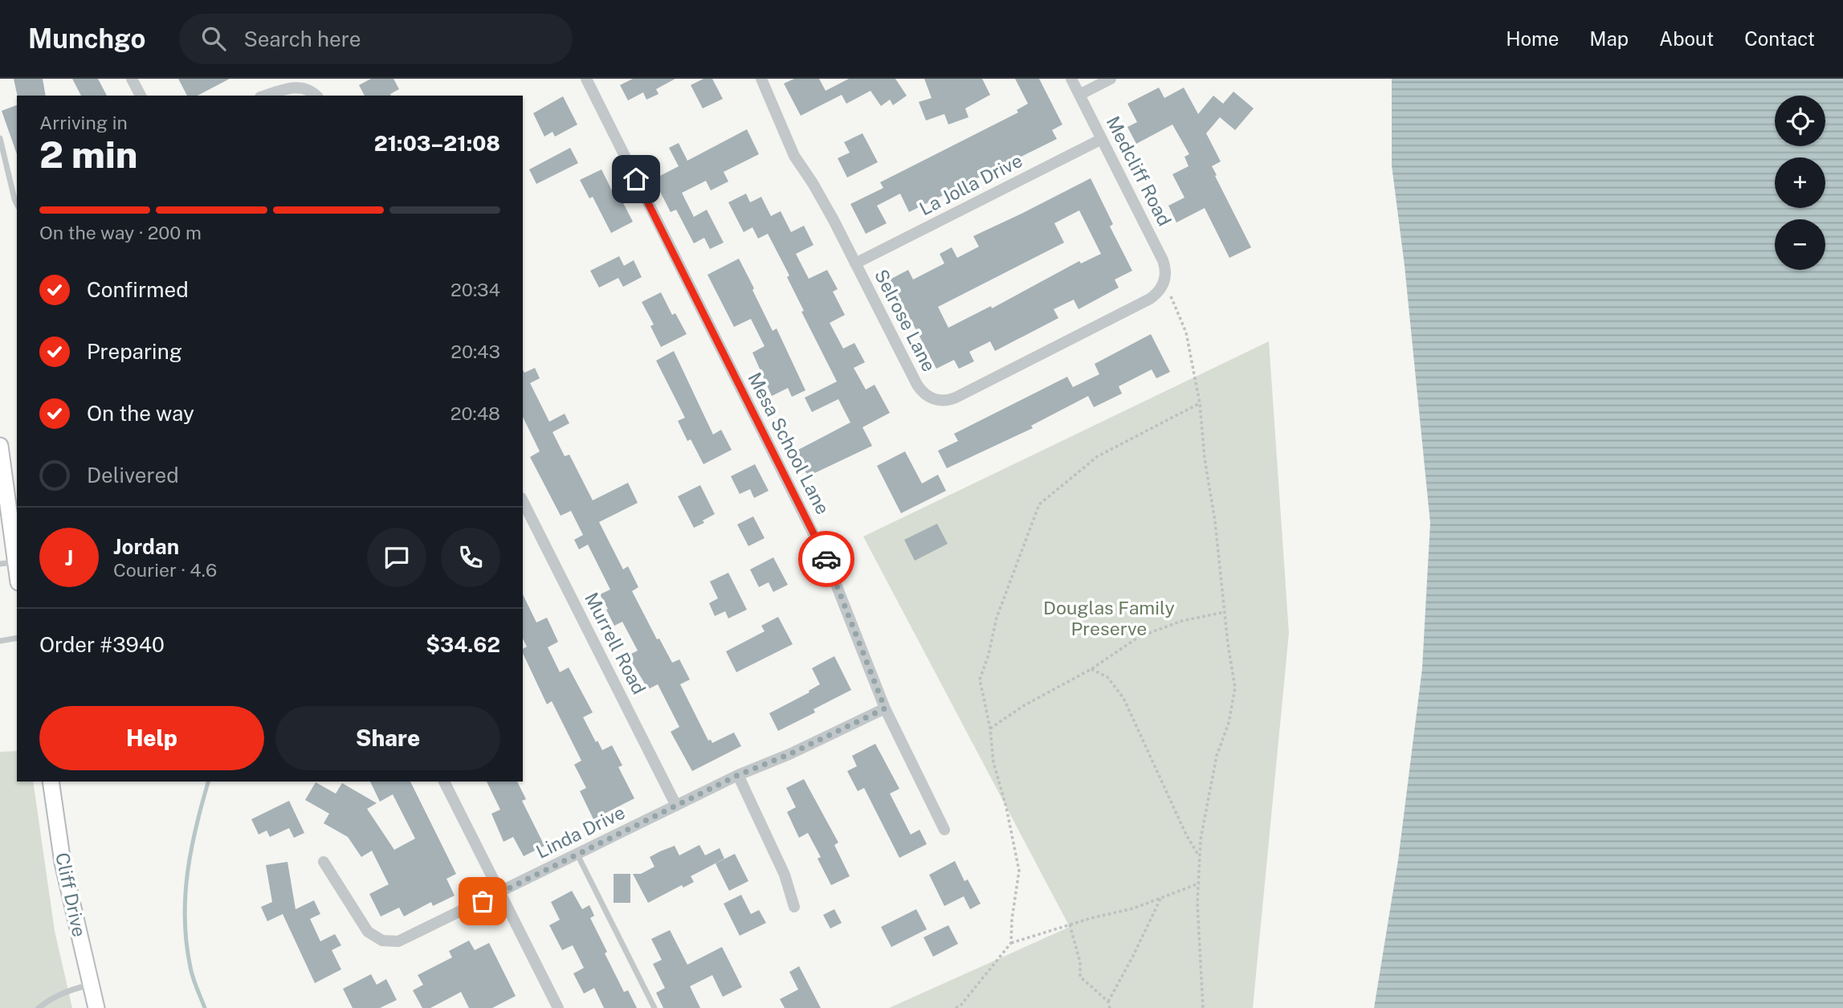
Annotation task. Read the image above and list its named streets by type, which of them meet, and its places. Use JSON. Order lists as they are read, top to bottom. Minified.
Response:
{"streets":{"main road":["Cliff Drive"],"street":["Medcliff Road","La Jolla Drive","Selrose Lane","Mesa School Lane","Murrell Road","Linda Drive"]},"crossings":[["Medcliff Road","La Jolla Drive"],["Medcliff Road","Selrose Lane"],["La Jolla Drive","Selrose Lane"],["Mesa School Lane","Linda Drive"],["Murrell Road","Linda Drive"]],"parks":["Douglas Family Preserve"],"page":{"header":"Munchgo","search":"Search here","nav":["Home","Map","About","Contact"],"map_buttons":["+","−"],"heading":["2 min","Arriving in","21:03–21:08"],"panel":["Jordan","Courier · 4.6","Order #3940","$34.62"],"bar":"On the way · 200 m","list":[["Confirmed","20:34"],["Preparing","20:43"],["On the way","20:48"],"Delivered"],"round":"J","buttons":["Help","Share"]}}
